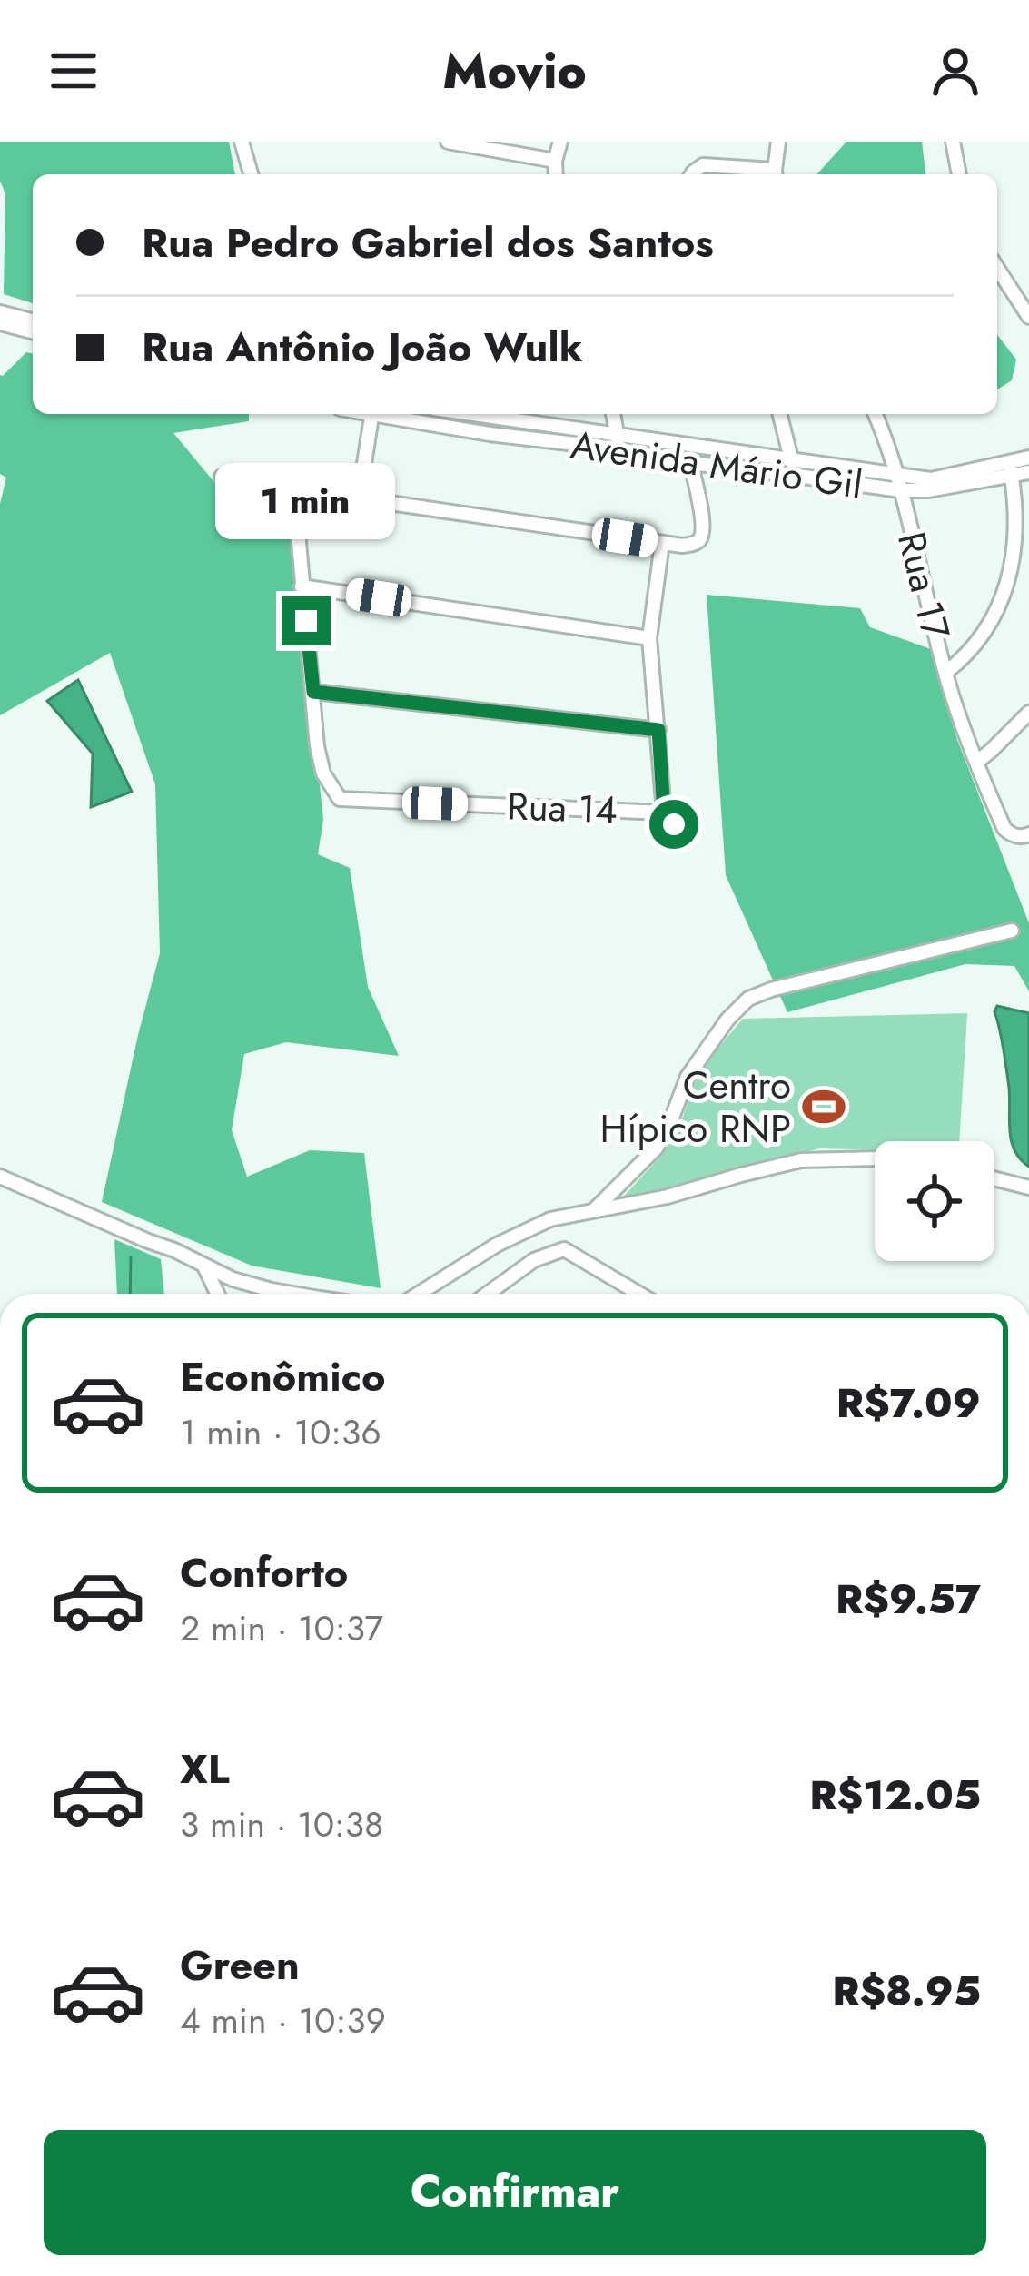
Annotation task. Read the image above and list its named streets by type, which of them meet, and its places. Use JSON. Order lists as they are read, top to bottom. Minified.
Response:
{"streets":{"street":["Avenida Mário Gil","Rua 17","Rua 14"]},"crossings":[["Avenida Mário Gil","Rua 17"]],"places":{"sports":["Centro Hípico RNP"]},"page":{"header":"Movio","banner":["Rua Pedro Gabriel dos Santos","Rua Antônio João Wulk"],"bubble":"1 min","list":[{"name":"Econômico","note":"1 min · 10:36","value":"R$7.09"},{"name":"Conforto","note":"2 min · 10:37","value":"R$9.57"},{"name":"XL","note":"3 min · 10:38","value":"R$12.05"},{"name":"Green","note":"4 min · 10:39","value":"R$8.95"}],"buttons":"Confirmar"}}
